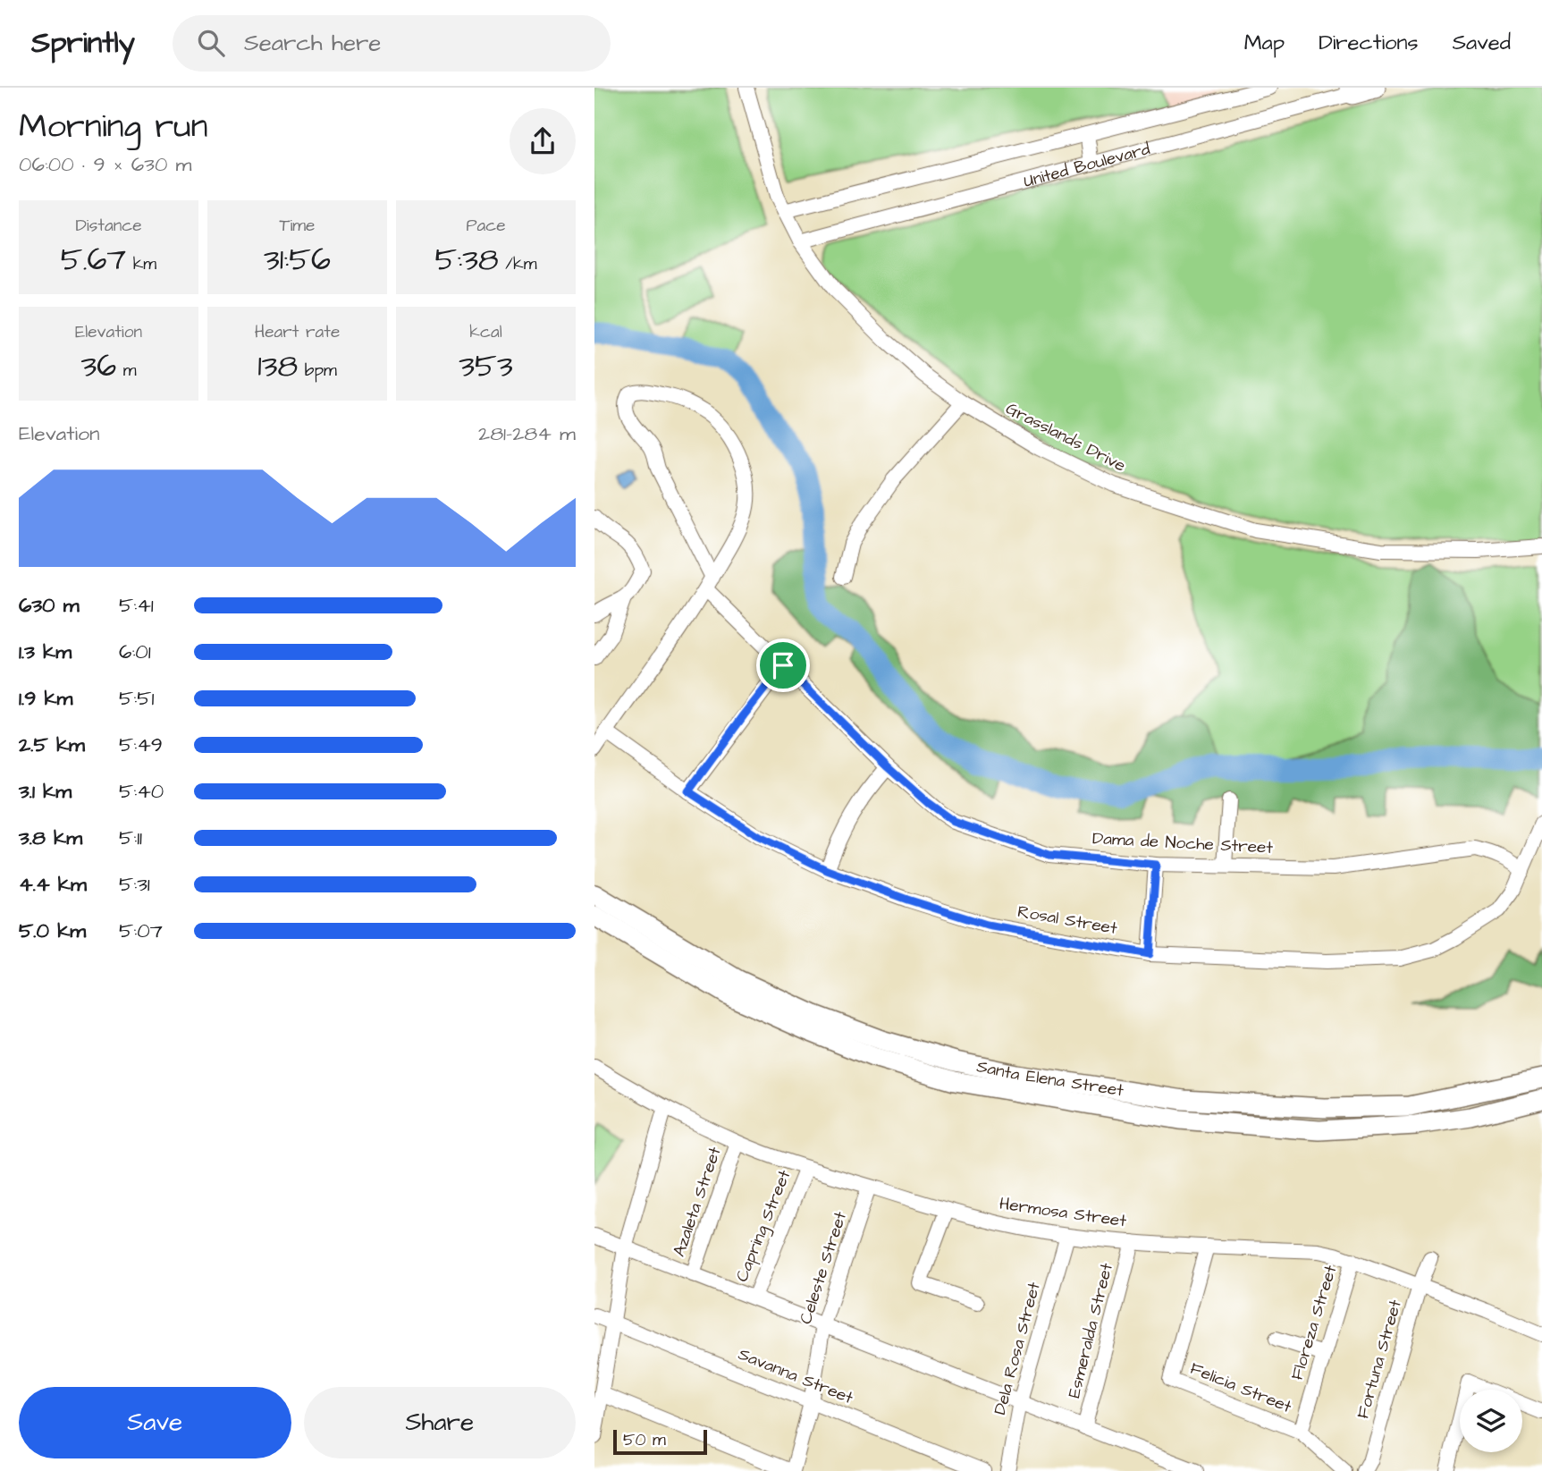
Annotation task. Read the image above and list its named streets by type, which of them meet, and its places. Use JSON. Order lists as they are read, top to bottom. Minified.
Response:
{"streets":{"main road":["United Boulevard"],"street":["Grasslands Drive","Dama de Noche Street","Rosal Street","Santa Elena Street","Azaleta Street","Hermosa Street","Capring Street","Celeste Street","Floreza Street","Esmeralda Street","Dela Rosa Street","Fortuna Street","Savanna Street","Felicia Street"]},"crossings":[["United Boulevard","Grasslands Drive"],["Dama de Noche Street","Rosal Street"],["Azaleta Street","Hermosa Street"],["Hermosa Street","Capring Street"],["Hermosa Street","Celeste Street"],["Hermosa Street","Floreza Street"],["Hermosa Street","Esmeralda Street"],["Hermosa Street","Dela Rosa Street"],["Hermosa Street","Fortuna Street"],["Hermosa Street","Felicia Street"],["Celeste Street","Savanna Street"],["Floreza Street","Felicia Street"]],"scale_bar":"50 m","page":{"header":"Sprintly","search":"Search here","nav":["Map","Directions","Saved"],"heading":["Morning run","06:00 · 9 × 630 m"],"stats":[["Distance","5.67 km"],["Time","31:56"],["Pace","5:38 /km"],["Elevation","36 m"],["Heart rate","138 bpm"],["kcal","353"]],"chart":["Elevation","281–284 m"],"list":[{"name":"630 m","note":"5:41"},{"name":"1.3 km","note":"6:01"},{"name":"1.9 km","note":"5:51"},{"name":"2.5 km","note":"5:49"},{"name":"3.1 km","note":"5:40"},{"name":"3.8 km","note":"5:11"},{"name":"4.4 km","note":"5:31"},{"name":"5.0 km","note":"5:07"}],"buttons":["Save","Share"],"scale":"50 m"}}
